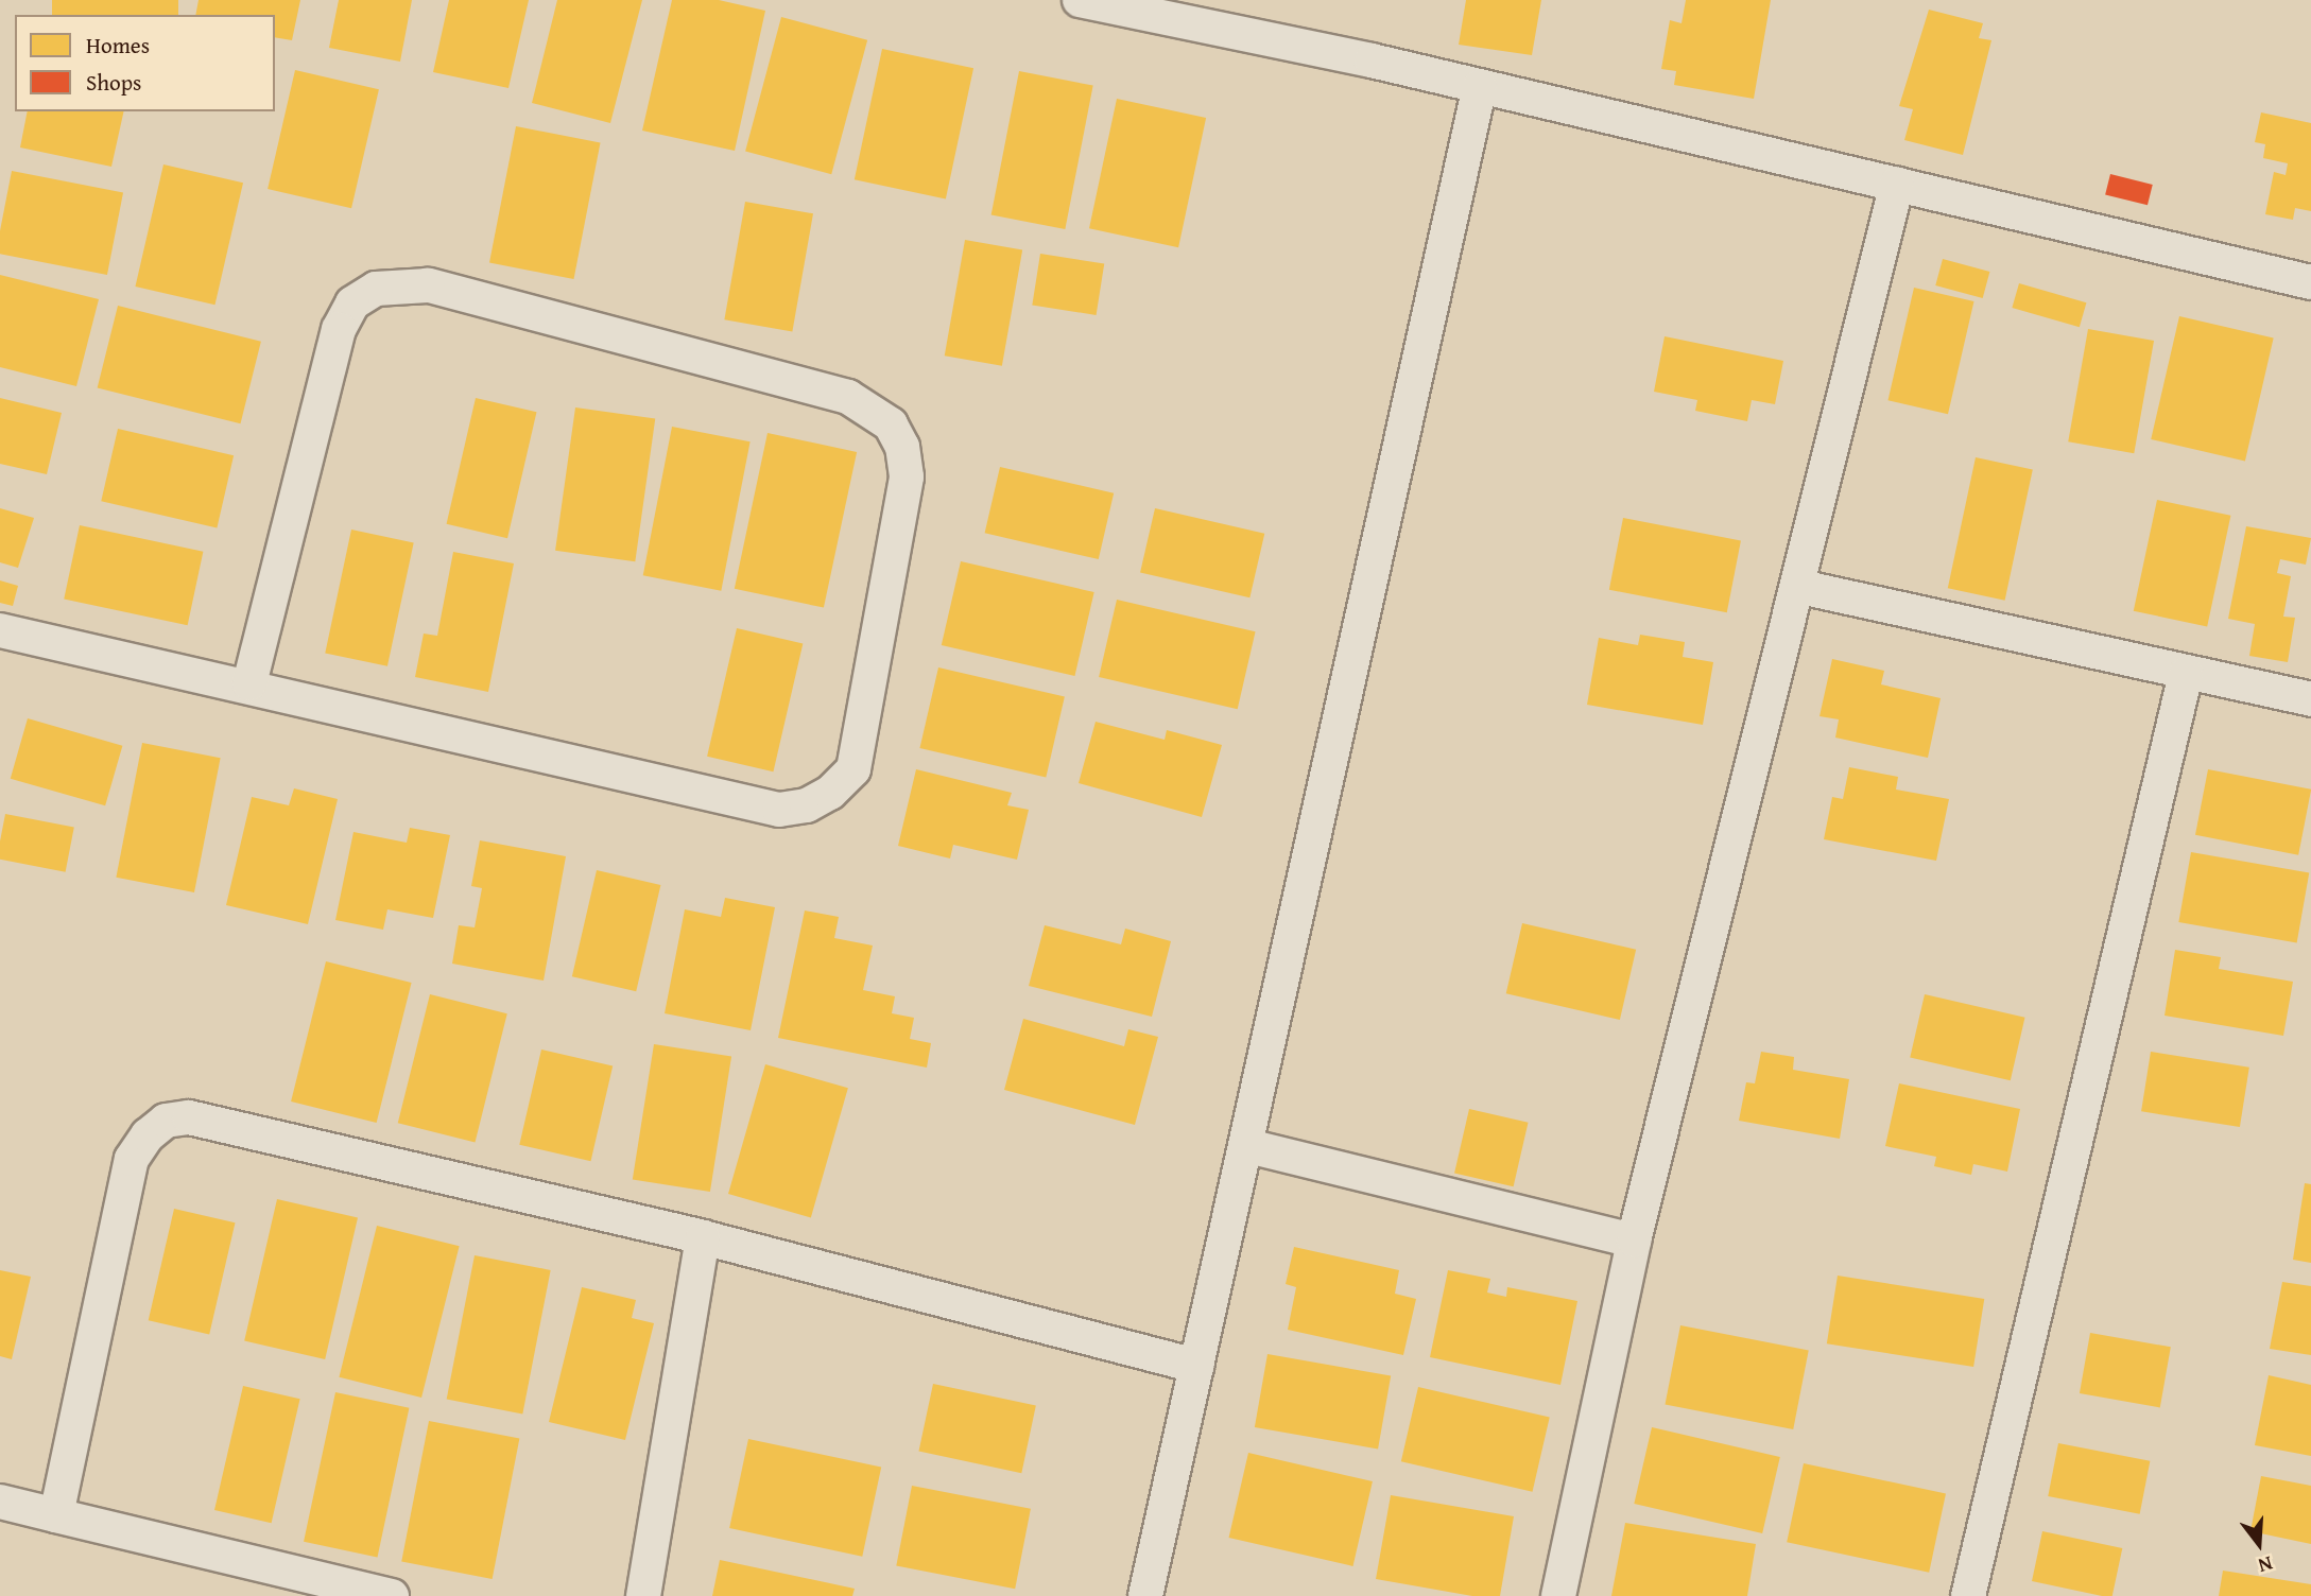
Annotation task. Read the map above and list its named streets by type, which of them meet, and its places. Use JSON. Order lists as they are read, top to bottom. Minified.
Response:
{"legend":["Homes","Shops"],"north":"bottom"}
